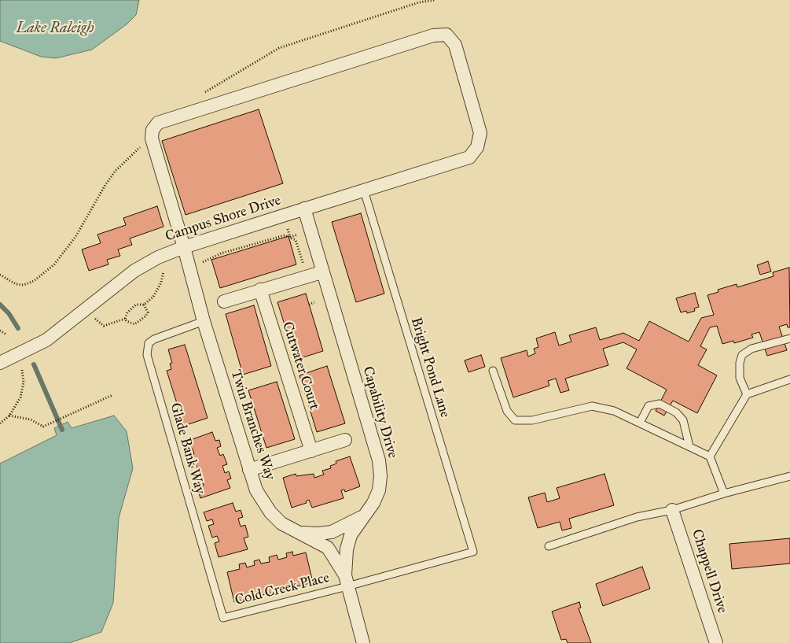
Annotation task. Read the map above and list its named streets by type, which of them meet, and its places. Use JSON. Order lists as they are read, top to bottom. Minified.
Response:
{"streets":{"street":["Campus Shore Drive","Cutwater Court","Capability Drive","Twin Branches Way","Chappell Drive"],"lane":["Bright Pond Lane","Glade Bank Way","Cold Creek Place"]},"crossings":[["Campus Shore Drive","Bright Pond Lane"],["Campus Shore Drive","Capability Drive"],["Campus Shore Drive","Twin Branches Way"],["Bright Pond Lane","Cold Creek Place"],["Capability Drive","Twin Branches Way"],["Capability Drive","Cold Creek Place"],["Twin Branches Way","Glade Bank Way"],["Twin Branches Way","Cold Creek Place"],["Glade Bank Way","Cold Creek Place"]],"water":["Lake Raleigh"]}
